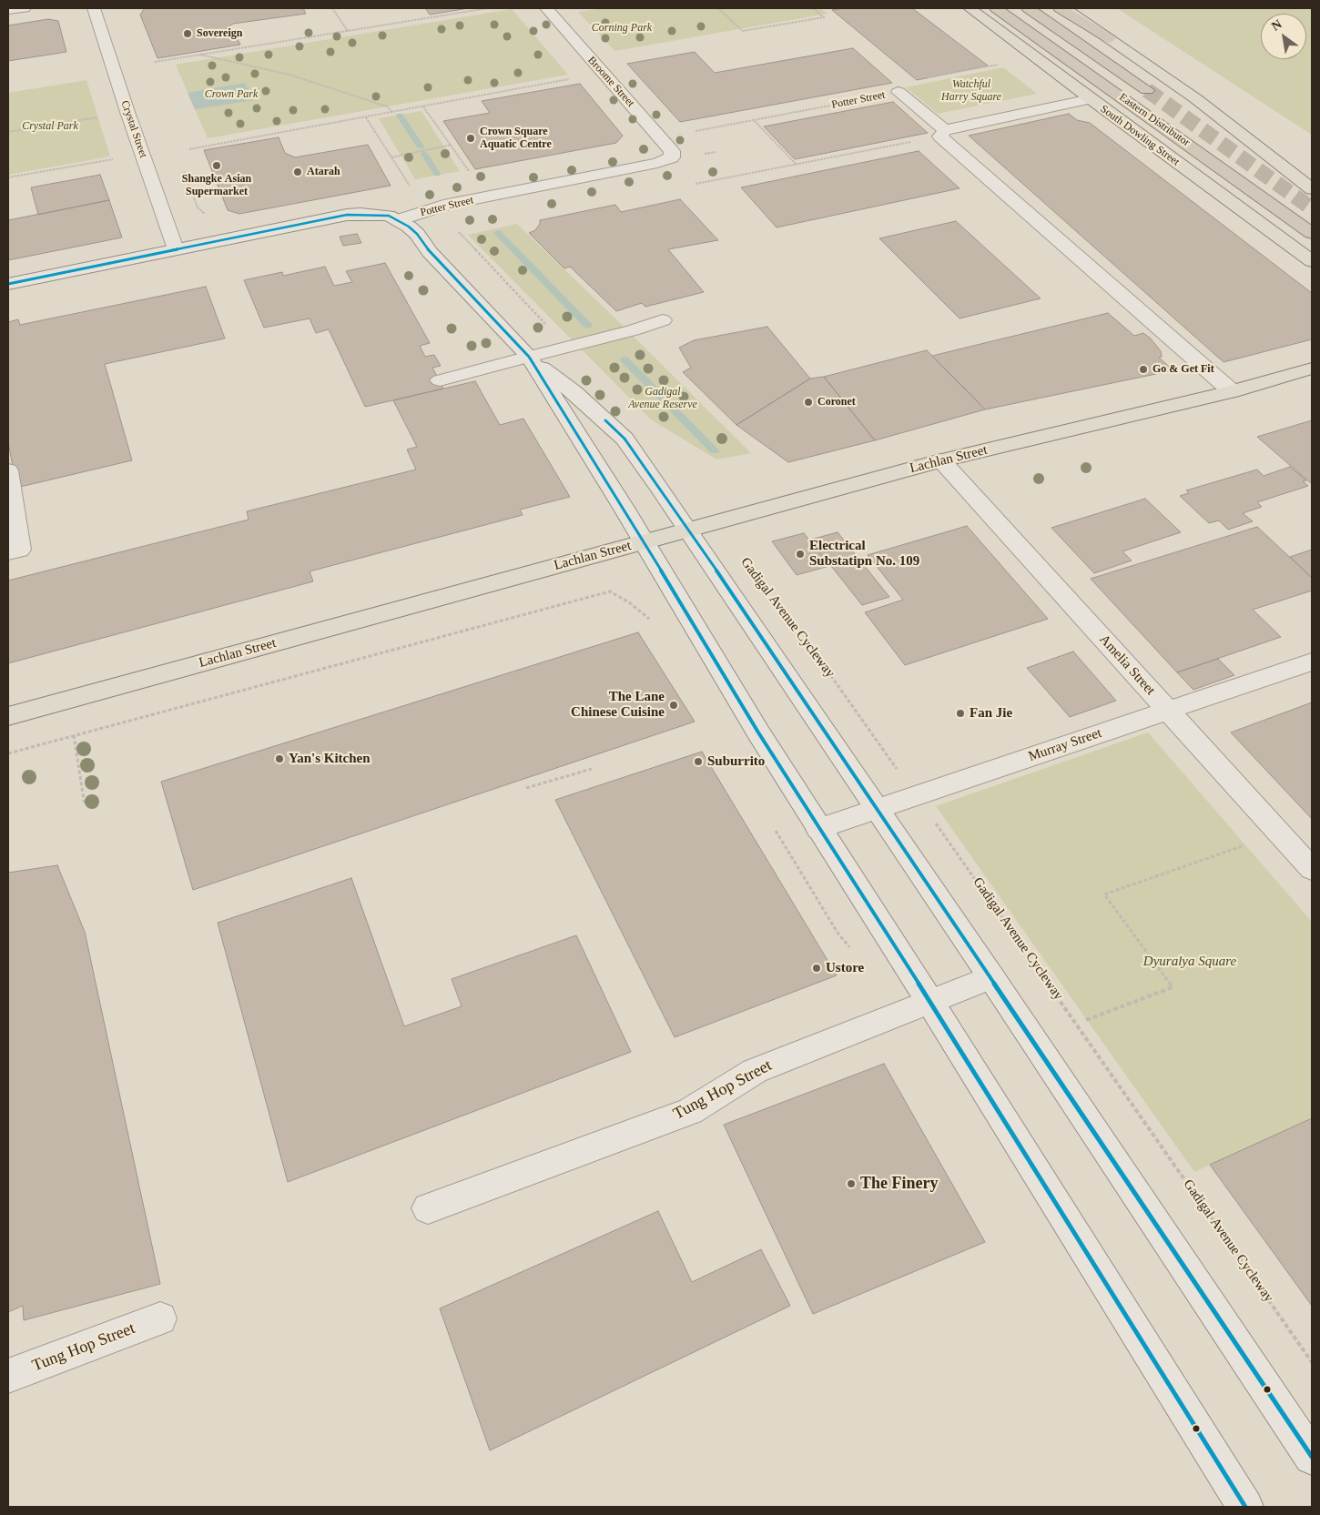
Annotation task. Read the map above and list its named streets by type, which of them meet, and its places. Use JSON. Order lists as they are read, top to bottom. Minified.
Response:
{"streets":{"highway":["Eastern Distributor"],"main road":["South Dowling Street","Lachlan Street"],"street":["Broome Street","Potter Street","Crystal Street","Amelia Street","Murray Street","Tung Hop Street"],"path":["Gadigal Avenue Cycleway"]},"crossings":[["Broome Street","Potter Street"],["Lachlan Street","Amelia Street"],["Gadigal Avenue Cycleway","Murray Street"],["Amelia Street","Murray Street"]],"parks":["Corning Park","Watchful Harry Square","Crown Park","Crystal Park","Gadigal Avenue Reserve","Dyuralya Square"],"places":["Sovereign","Crown Square Aquatic Centre","Shangke Asian Supermarket","Atarah","Go & Get Fit","Coronet","Electrical Substatipn No. 109","The Lane Chinese Cuisine","Fan Jie","Yan's Kitchen","Suburrito","Ustore","The Finery"],"north":"top left"}
